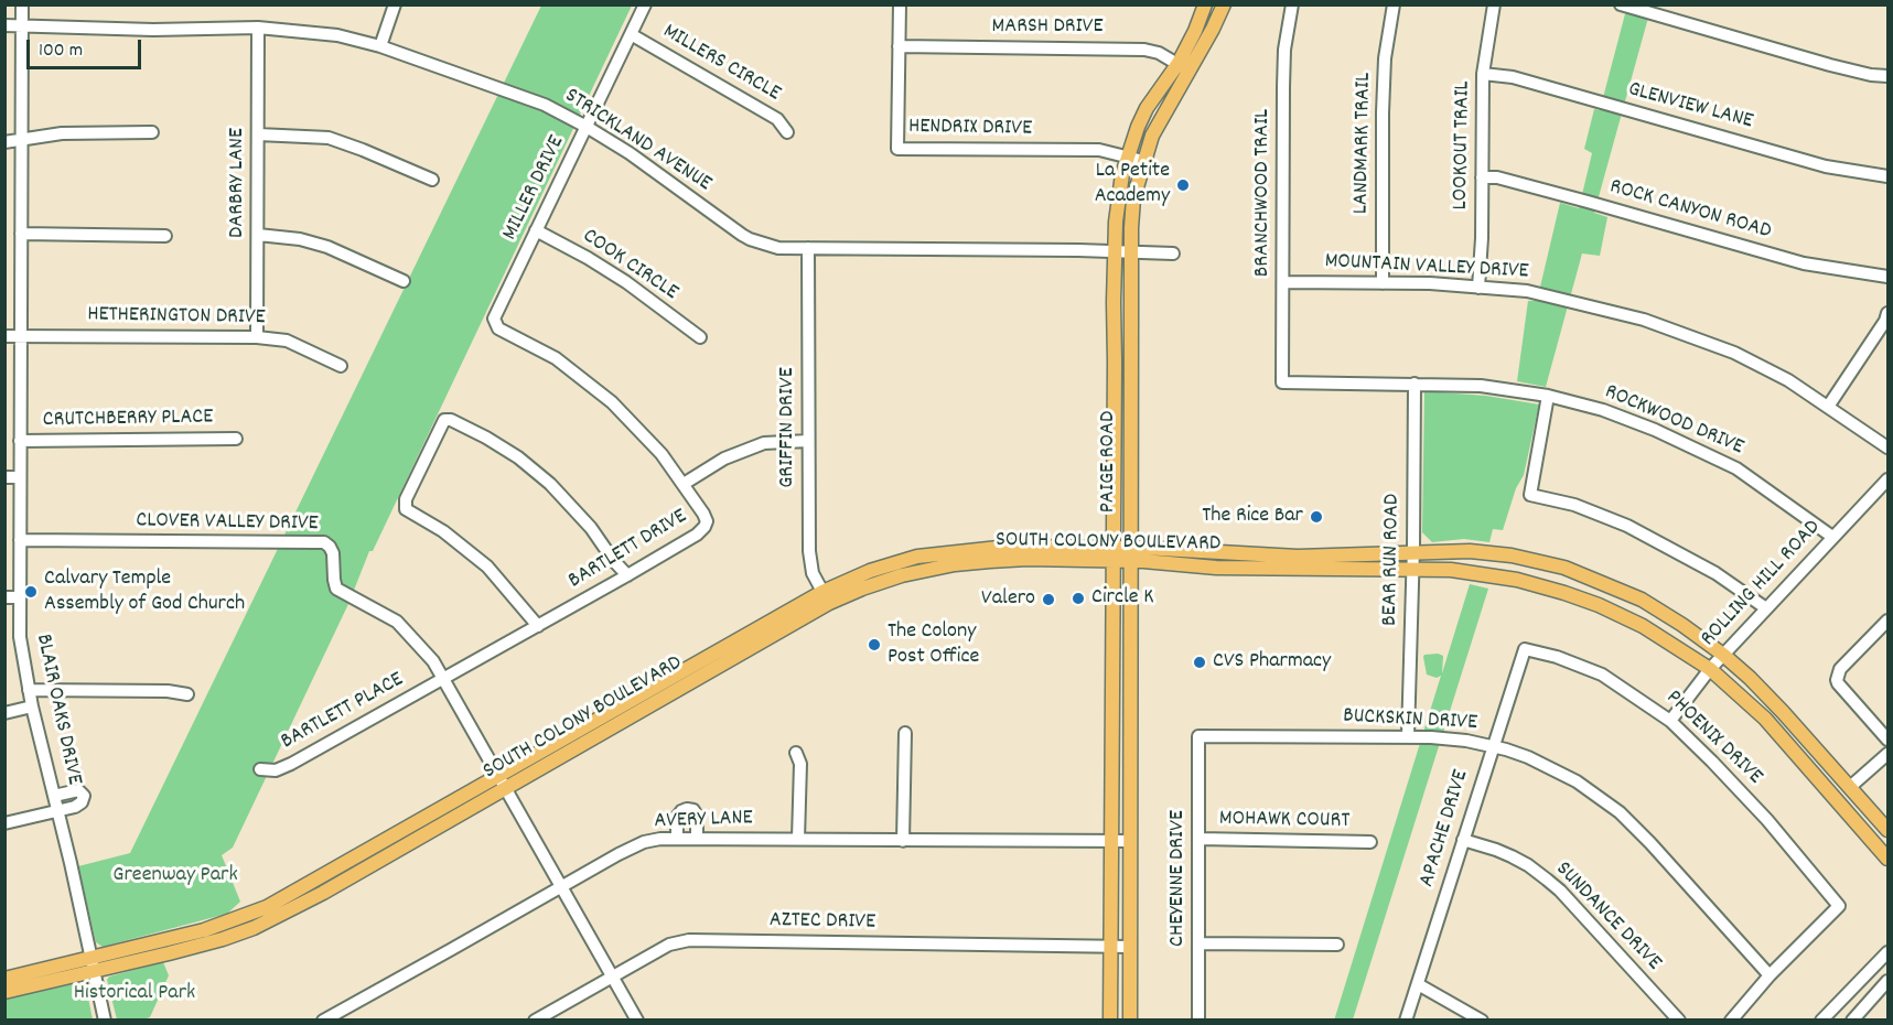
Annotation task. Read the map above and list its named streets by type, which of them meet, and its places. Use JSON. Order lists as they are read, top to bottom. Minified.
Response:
{"streets":{"main road":["PAIGE ROAD","SOUTH COLONY BOULEVARD"],"street":["MARSH DRIVE","MILLERS CIRCLE","GLENVIEW LANE","HENDRIX DRIVE","STRICKLAND AVENUE","LANDMARK TRAIL","LOOKOUT TRAIL","DARBRY LANE","MILLER DRIVE","BRANCHWOOD TRAIL","ROCK CANYON ROAD","COOK CIRCLE","MOUNTAIN VALLEY DRIVE","HETHERINGTON DRIVE","CRUTCHBERRY PLACE","ROCKWOOD DRIVE","GRIFFIN DRIVE","CLOVER VALLEY DRIVE","BARTLETT DRIVE","BEAR RUN ROAD","ROLLING HILL ROAD","BLAIR OAKS DRIVE","BARTLETT PLACE","BUCKSKIN DRIVE","PHOENIX DRIVE","AVERY LANE","MOHAWK COURT","APACHE DRIVE","CHEYENNE DRIVE","SUNDANCE DRIVE","AZTEC DRIVE"]},"crossings":[["MARSH DRIVE","HENDRIX DRIVE"],["MARSH DRIVE","PAIGE ROAD"],["MILLERS CIRCLE","MILLER DRIVE"],["GLENVIEW LANE","LOOKOUT TRAIL"],["HENDRIX DRIVE","PAIGE ROAD"],["STRICKLAND AVENUE","DARBRY LANE"],["STRICKLAND AVENUE","MILLER DRIVE"],["STRICKLAND AVENUE","GRIFFIN DRIVE"],["STRICKLAND AVENUE","PAIGE ROAD"],["STRICKLAND AVENUE","BLAIR OAKS DRIVE"],["LANDMARK TRAIL","MOUNTAIN VALLEY DRIVE"],["LOOKOUT TRAIL","ROCK CANYON ROAD"],["LOOKOUT TRAIL","MOUNTAIN VALLEY DRIVE"],["DARBRY LANE","HETHERINGTON DRIVE"],["MILLER DRIVE","COOK CIRCLE"],["MILLER DRIVE","BARTLETT DRIVE"],["BRANCHWOOD TRAIL","MOUNTAIN VALLEY DRIVE"],["BRANCHWOOD TRAIL","ROCKWOOD DRIVE"],["HETHERINGTON DRIVE","BLAIR OAKS DRIVE"],["CRUTCHBERRY PLACE","BLAIR OAKS DRIVE"],["ROCKWOOD DRIVE","BEAR RUN ROAD"],["ROCKWOOD DRIVE","ROLLING HILL ROAD"],["GRIFFIN DRIVE","SOUTH COLONY BOULEVARD"],["PAIGE ROAD","SOUTH COLONY BOULEVARD"],["PAIGE ROAD","AVERY LANE"],["PAIGE ROAD","AZTEC DRIVE"],["CLOVER VALLEY DRIVE","SOUTH COLONY BOULEVARD"],["CLOVER VALLEY DRIVE","BARTLETT DRIVE"],["CLOVER VALLEY DRIVE","BLAIR OAKS DRIVE"],["CLOVER VALLEY DRIVE","BARTLETT PLACE"],["CLOVER VALLEY DRIVE","AVERY LANE"],["CLOVER VALLEY DRIVE","AZTEC DRIVE"],["SOUTH COLONY BOULEVARD","BEAR RUN ROAD"],["SOUTH COLONY BOULEVARD","ROLLING HILL ROAD"],["SOUTH COLONY BOULEVARD","BLAIR OAKS DRIVE"],["BARTLETT DRIVE","BARTLETT PLACE"],["BEAR RUN ROAD","BUCKSKIN DRIVE"],["ROLLING HILL ROAD","PHOENIX DRIVE"],["BUCKSKIN DRIVE","PHOENIX DRIVE"],["BUCKSKIN DRIVE","APACHE DRIVE"],["BUCKSKIN DRIVE","CHEYENNE DRIVE"],["PHOENIX DRIVE","APACHE DRIVE"],["MOHAWK COURT","CHEYENNE DRIVE"],["APACHE DRIVE","SUNDANCE DRIVE"]],"parks":["Greenway Park","Historical Park"],"places":["La Petite Academy","The Rice Bar","Calvary Temple Assembly of God Church","Circle K","Valero","The Colony Post Office","CVS Pharmacy"],"scale_bar":"100 m"}
